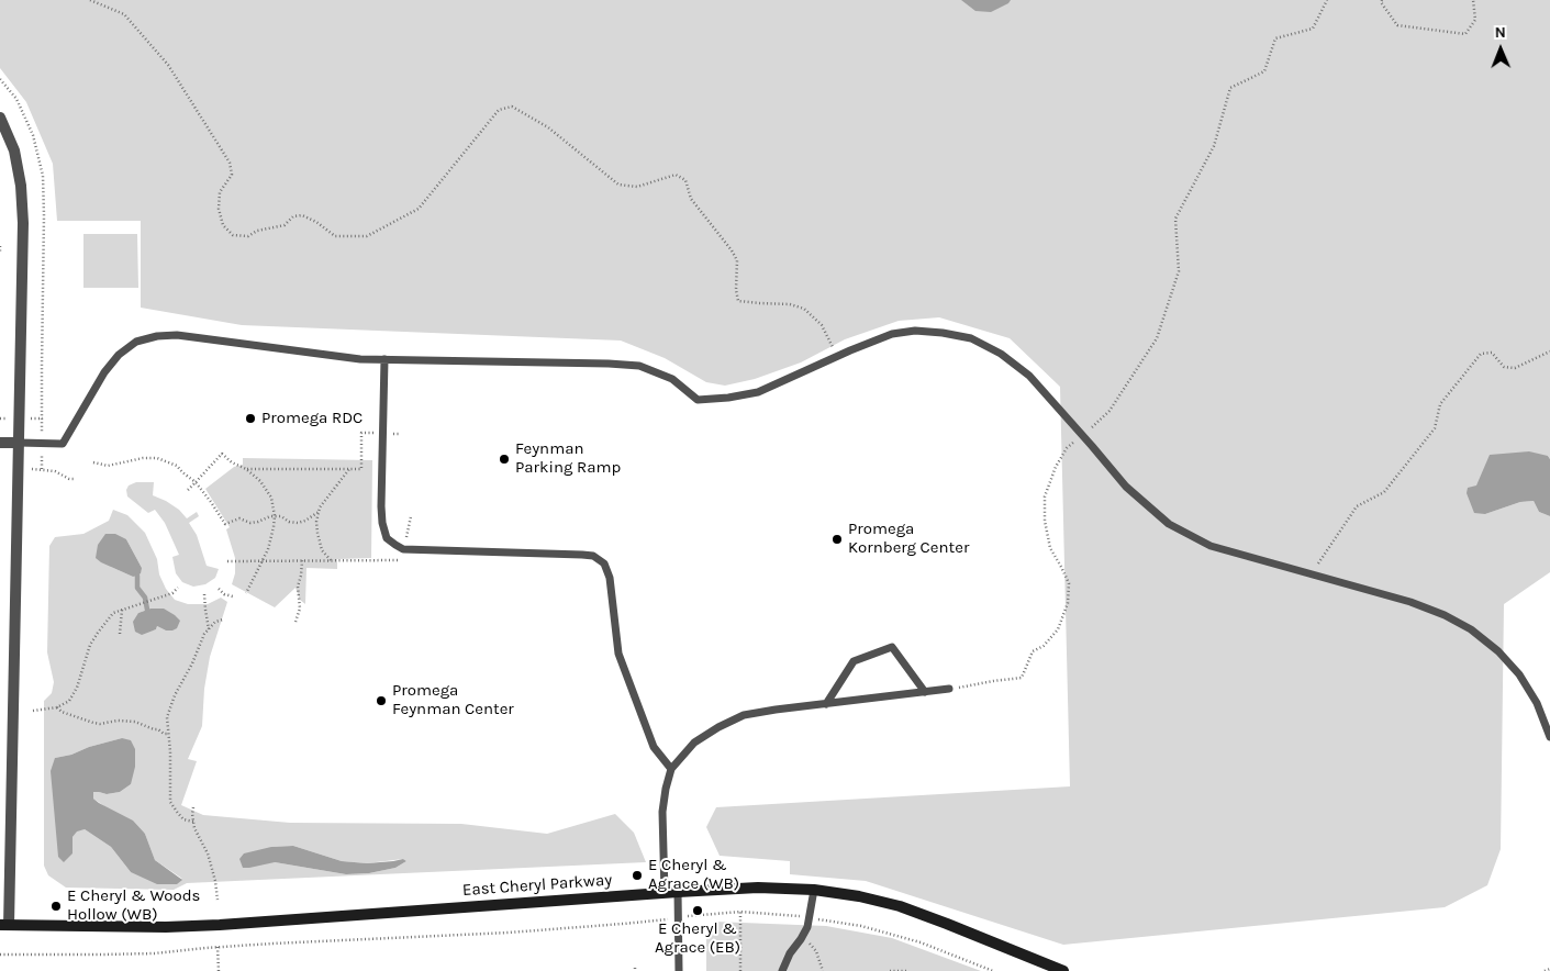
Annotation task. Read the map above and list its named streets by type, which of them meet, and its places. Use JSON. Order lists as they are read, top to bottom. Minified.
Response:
{"streets":{"street":["East Cheryl Parkway"]},"places":["Promega RDC","Feynman Parking Ramp","Promega Kornberg Center","Promega Feynman Center","E Cheryl & Agrace (WB)","E Cheryl & Woods Hollow (WB)","E Cheryl & Agrace (EB)"],"north":"top"}
